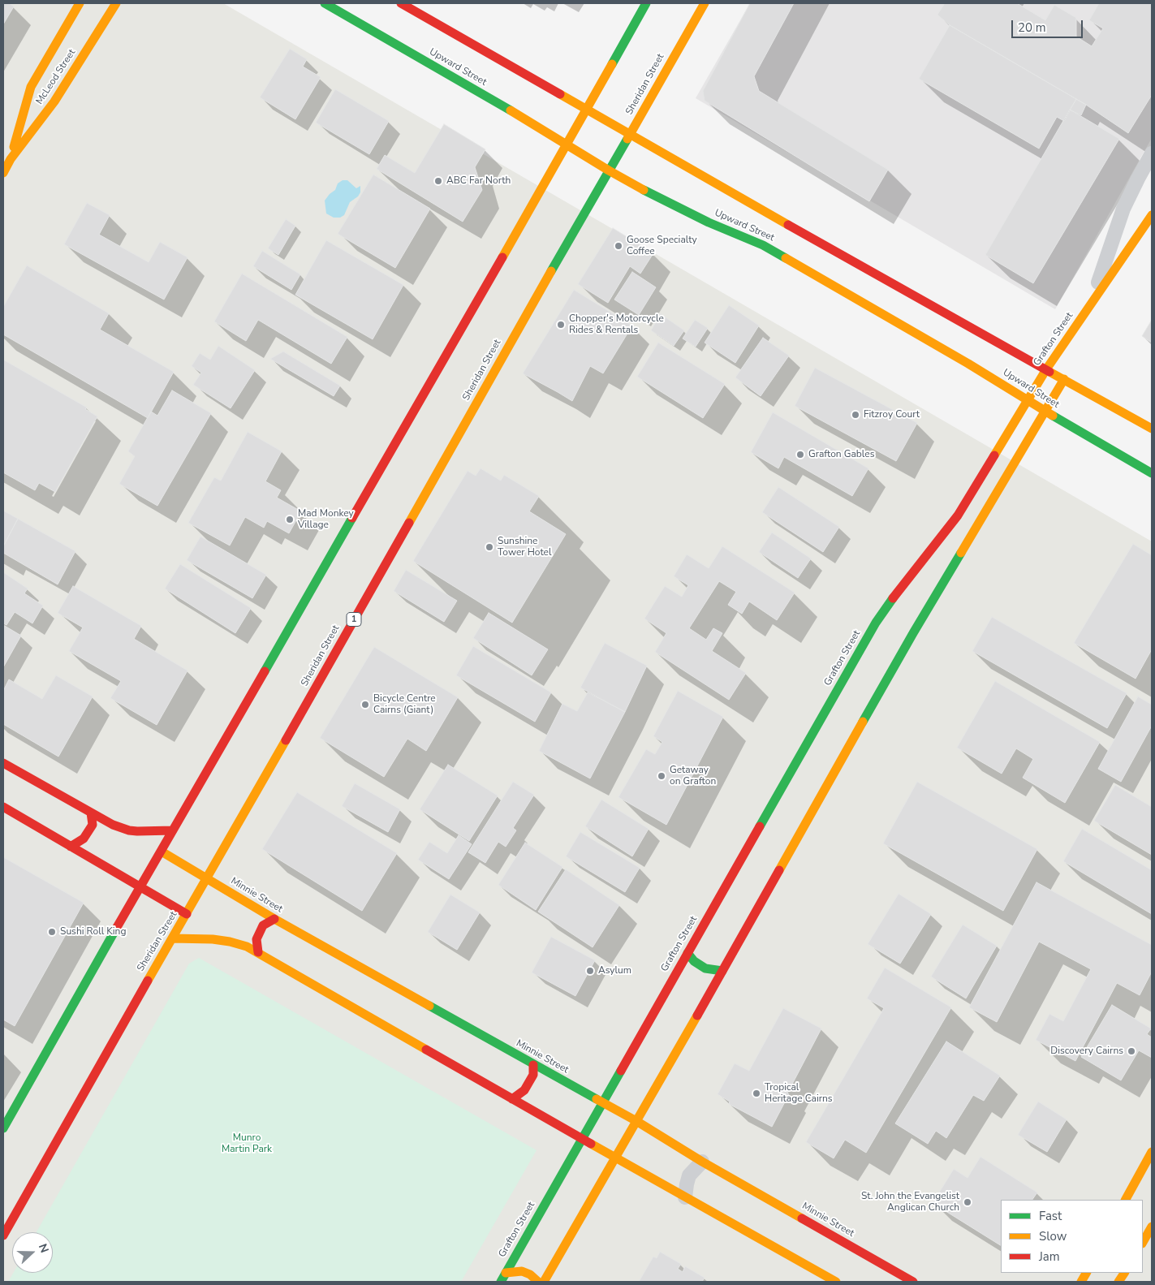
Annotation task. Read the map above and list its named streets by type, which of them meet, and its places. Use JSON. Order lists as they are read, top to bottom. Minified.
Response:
{"streets":{"main road":["Upward Street","McLeod Street","Sheridan Street","Grafton Street","1","Minnie Street"]},"crossings":[["Upward Street","Sheridan Street"],["Upward Street","Grafton Street"],["Sheridan Street","Minnie Street"],["Grafton Street","Minnie Street"]],"parks":["Munro Martin Park"],"places":["ABC Far North","Goose Specialty Coffee","Chopper's Motorcycle Rides & Rentals","Fitzroy Court","Grafton Gables","Mad Monkey Village","Sunshine Tower Hotel","Bicycle Centre Cairns (Giant)","Getaway on Grafton","Sushi Roll King","Asylum","Discovery Cairns","Tropical Heritage Cairns","St. John the Evangelist Anglican Church"],"legend":["Fast","Slow","Jam"],"scale_bar":"20 m","north":"right"}
